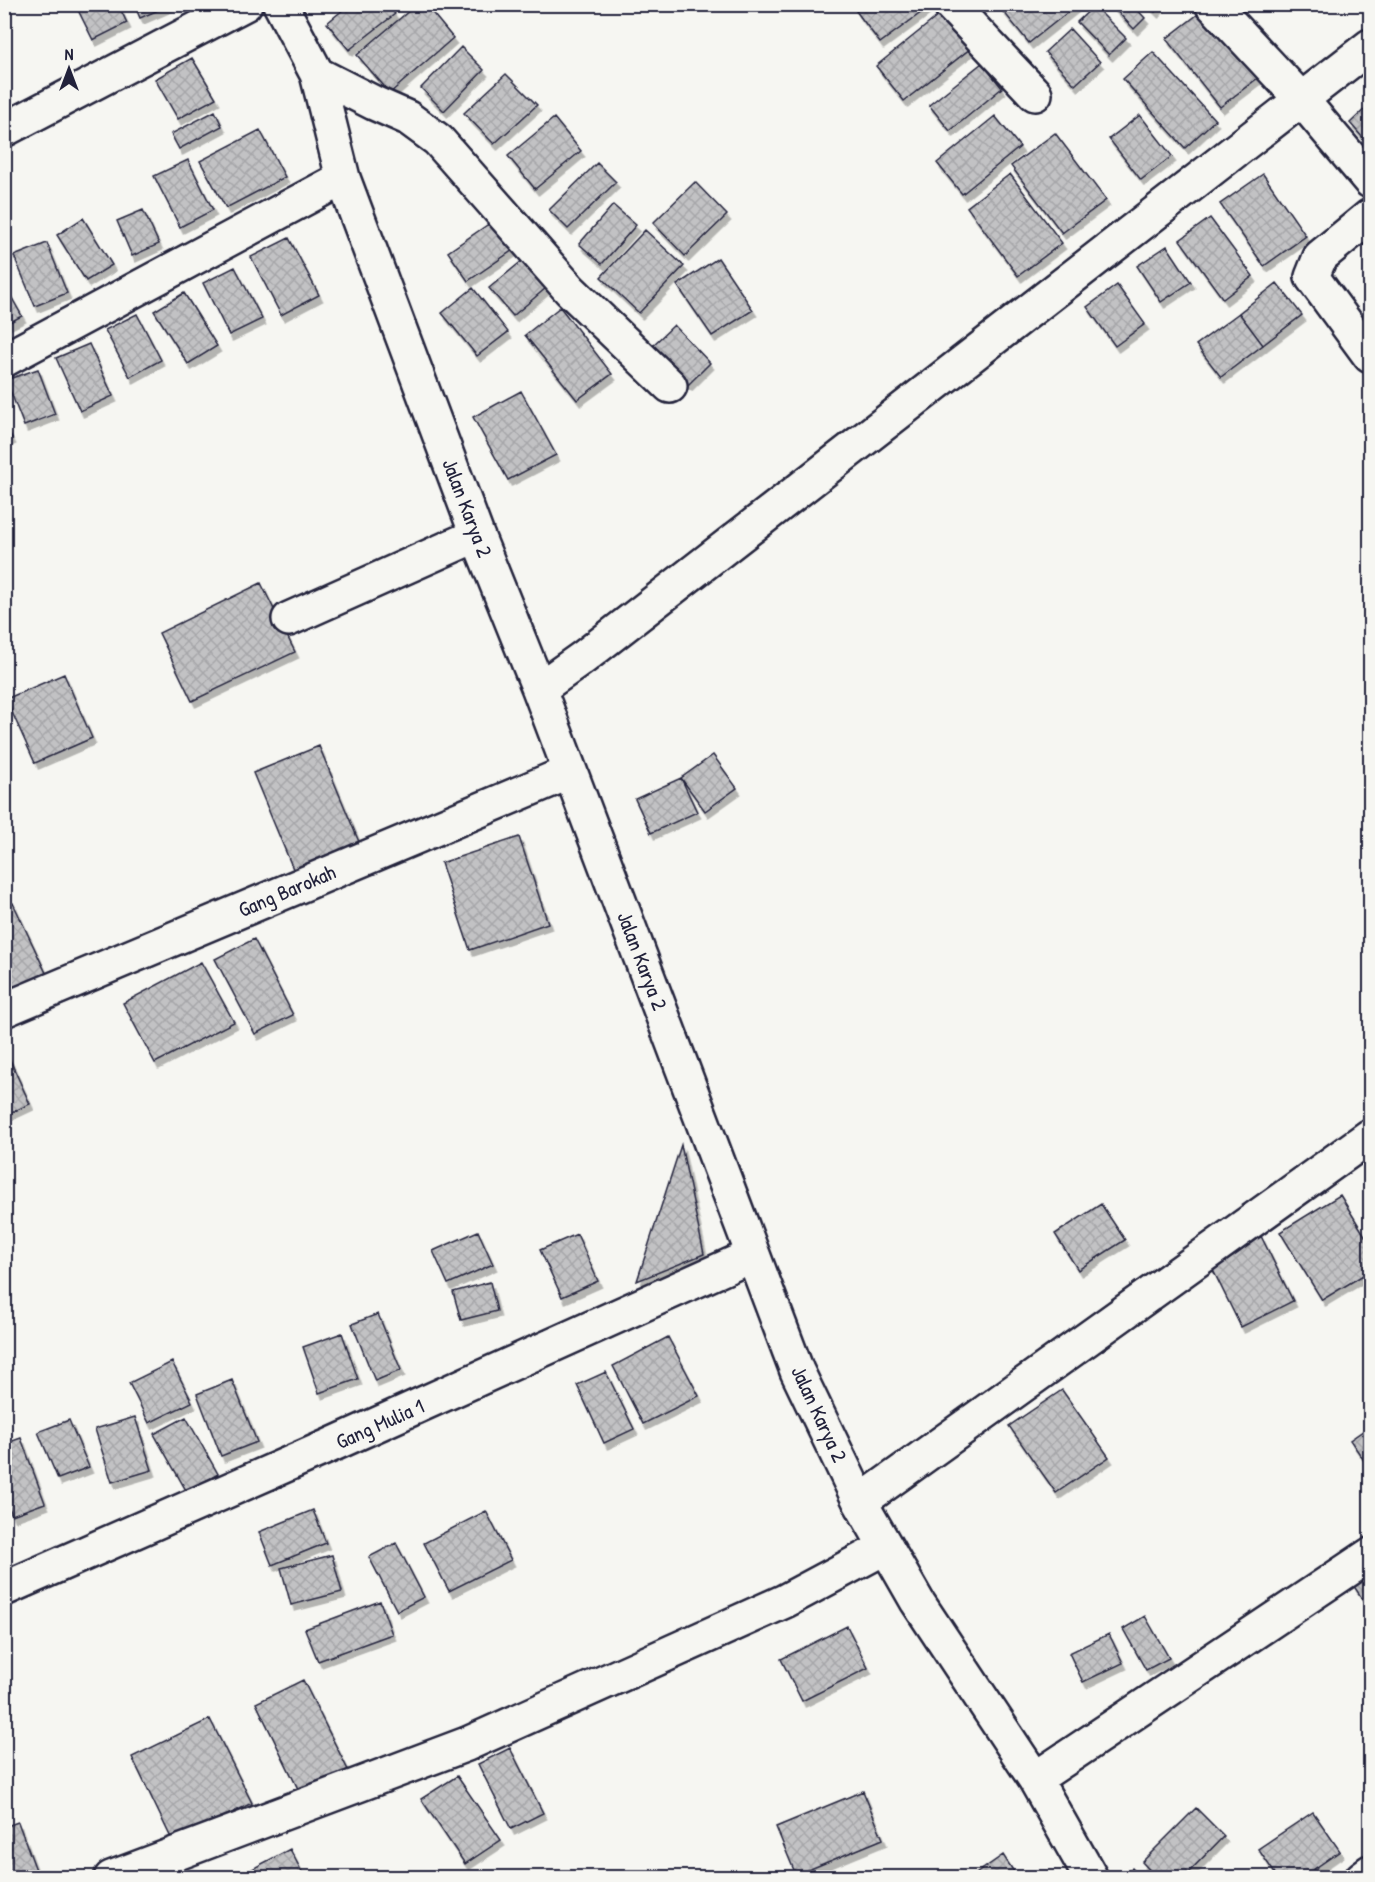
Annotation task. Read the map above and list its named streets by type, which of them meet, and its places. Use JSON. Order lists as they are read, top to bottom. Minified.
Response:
{"streets":{"street":["Jalan Karya 2","Gang Barokah","Gang Mulia 1"]},"crossings":[["Jalan Karya 2","Gang Barokah"],["Jalan Karya 2","Gang Mulia 1"]],"north":"top"}
